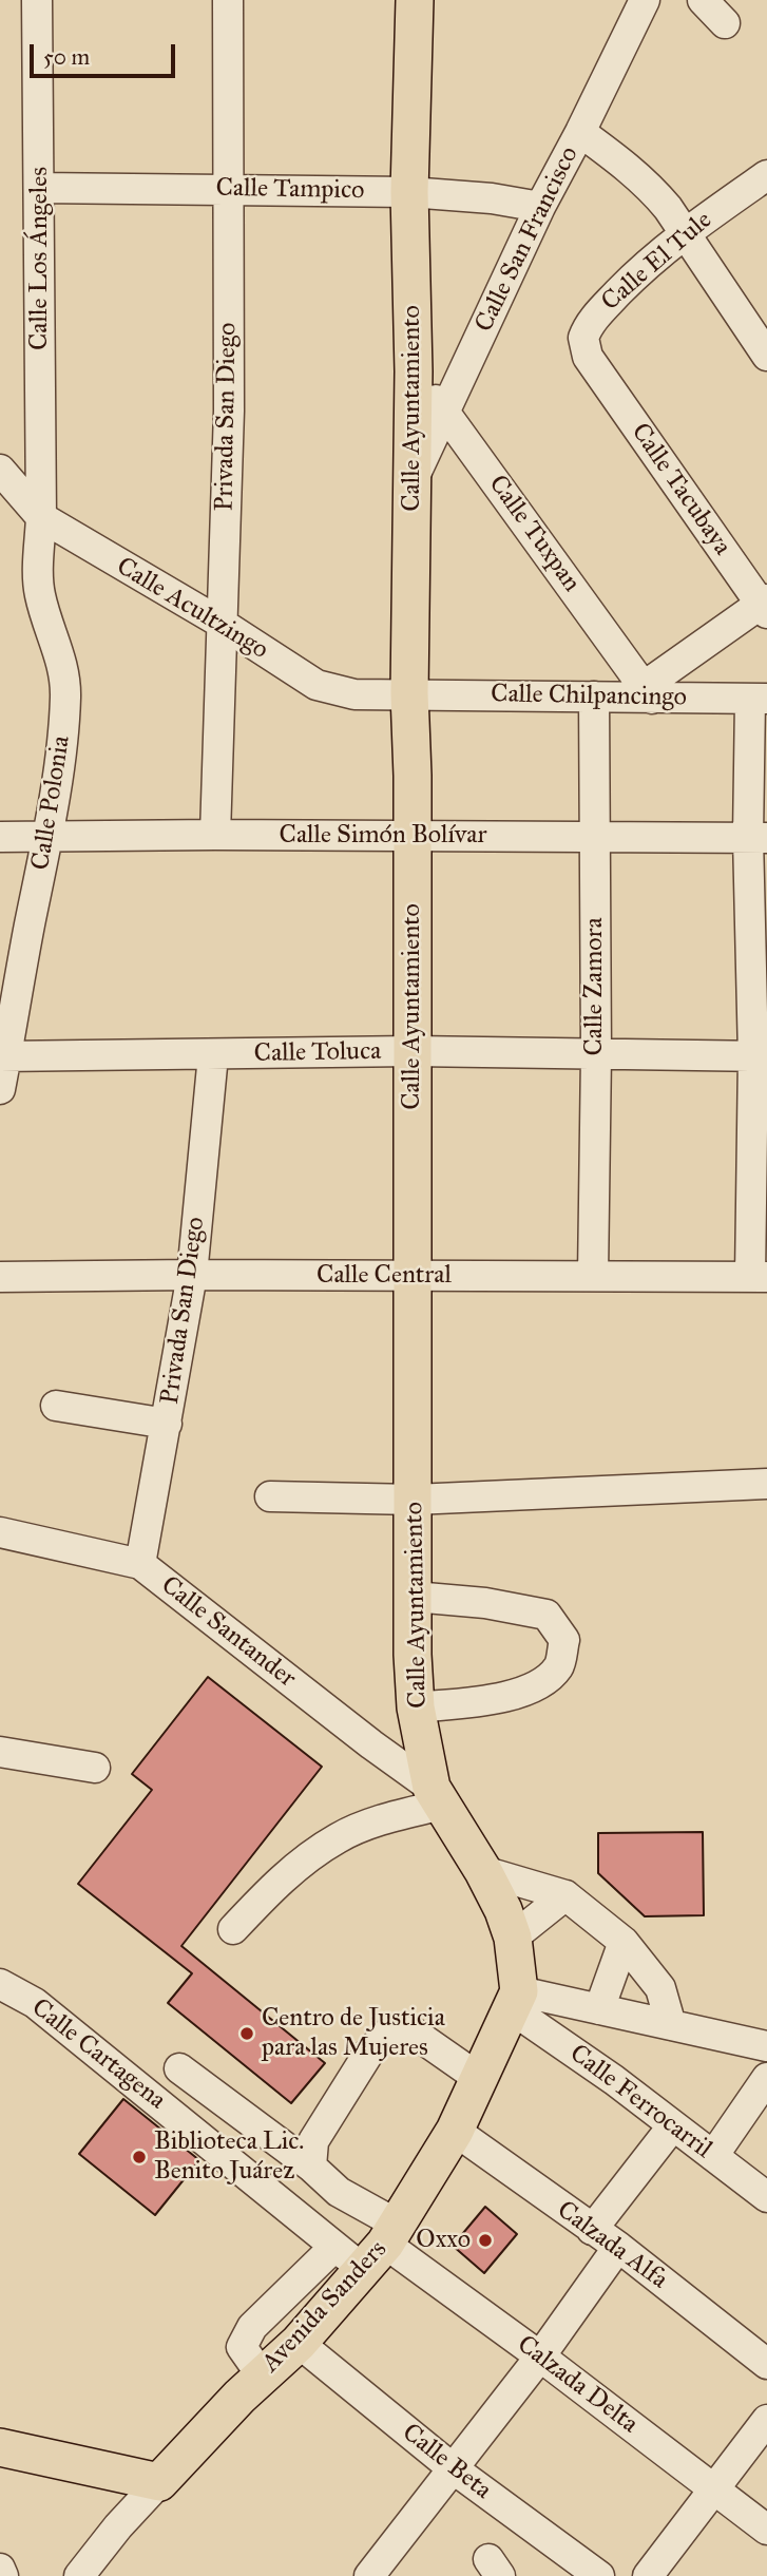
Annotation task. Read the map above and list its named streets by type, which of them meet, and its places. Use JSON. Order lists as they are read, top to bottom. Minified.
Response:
{"streets":{"main road":["Calle Ayuntamiento","Avenida Sanders"],"street":["Calle Tampico","Calle San Francisco","Calle Los Ángeles","Calle El Tule","Privada San Diego","Calle Tacubaya","Calle Tuxpan","Calle Acultzingo","Calle Chilpancingo","Calle Polonia","Calle Simón Bolívar","Calle Zamora","Calle Toluca","Calle Central","Calle Santander","Calle Cartagena","Calle Ferrocarril","Calzada Alfa","Calzada Delta","Calle Beta"]},"crossings":[["Calle Tampico","Calle San Francisco"],["Calle Tampico","Calle Los Ángeles"],["Calle Tampico","Calle Ayuntamiento"],["Calle Tampico","Privada San Diego"],["Calle San Francisco","Calle Ayuntamiento"],["Calle San Francisco","Calle Tuxpan"],["Calle Los Ángeles","Calle Acultzingo"],["Calle Los Ángeles","Calle Polonia"],["Calle El Tule","Calle Tacubaya"],["Calle Ayuntamiento","Calle Tuxpan"],["Calle Ayuntamiento","Calle Acultzingo"],["Calle Ayuntamiento","Calle Chilpancingo"],["Calle Ayuntamiento","Calle Simón Bolívar"],["Calle Ayuntamiento","Calle Toluca"],["Calle Ayuntamiento","Calle Central"],["Calle Ayuntamiento","Calle Santander"],["Calle Ayuntamiento","Calle Ferrocarril"],["Calle Ayuntamiento","Avenida Sanders"],["Privada San Diego","Calle Acultzingo"],["Privada San Diego","Calle Simón Bolívar"],["Privada San Diego","Calle Toluca"],["Privada San Diego","Calle Central"],["Privada San Diego","Calle Santander"],["Calle Tuxpan","Calle Chilpancingo"],["Calle Acultzingo","Calle Chilpancingo"],["Calle Acultzingo","Calle Polonia"],["Calle Chilpancingo","Calle Zamora"],["Calle Polonia","Calle Simón Bolívar"],["Calle Polonia","Calle Toluca"],["Calle Simón Bolívar","Calle Zamora"],["Calle Zamora","Calle Toluca"],["Calle Zamora","Calle Central"],["Calle Cartagena","Avenida Sanders"],["Calle Cartagena","Calzada Delta"],["Calle Ferrocarril","Avenida Sanders"],["Calzada Alfa","Avenida Sanders"],["Avenida Sanders","Calzada Delta"],["Avenida Sanders","Calle Beta"]],"places":["Centro de Justicia para las Mujeres","Biblioteca Lic. Benito Juárez","Oxxo"],"scale_bar":"50 m"}
